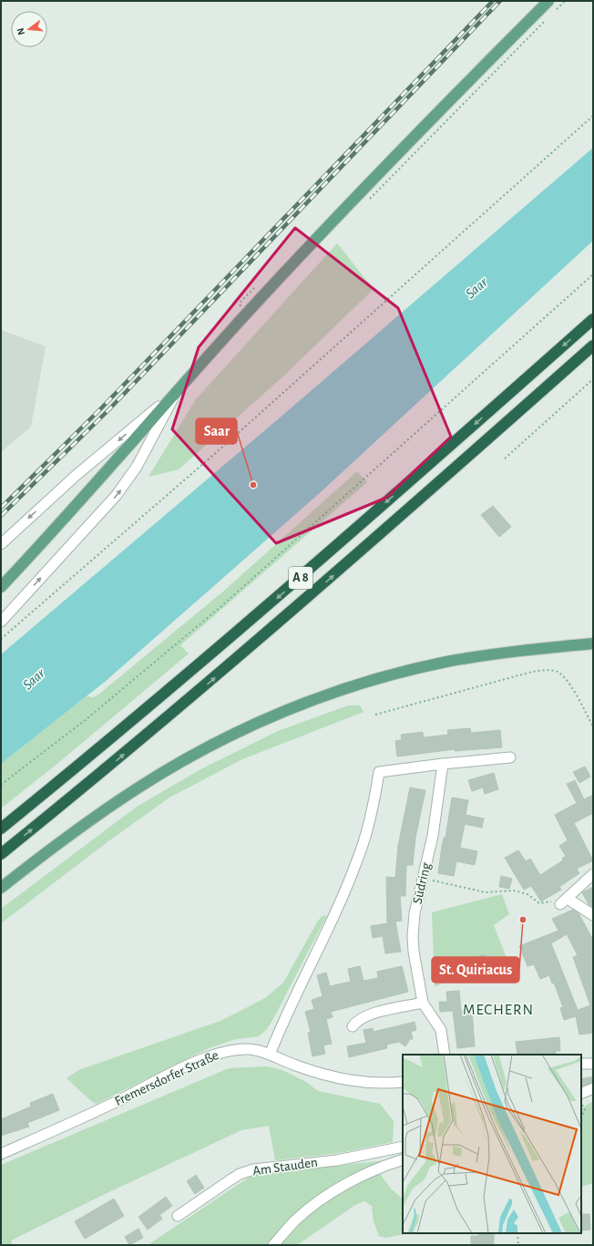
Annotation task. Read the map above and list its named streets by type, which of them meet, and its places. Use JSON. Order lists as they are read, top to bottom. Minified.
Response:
{"streets":{"highway":["A 8"],"street":["Südring","Fremersdorfer Straße","Am Stauden"]},"districts":["MECHERN"],"water":["Saar"],"places":["Saar","St. Quiriacus"],"north":"left"}
